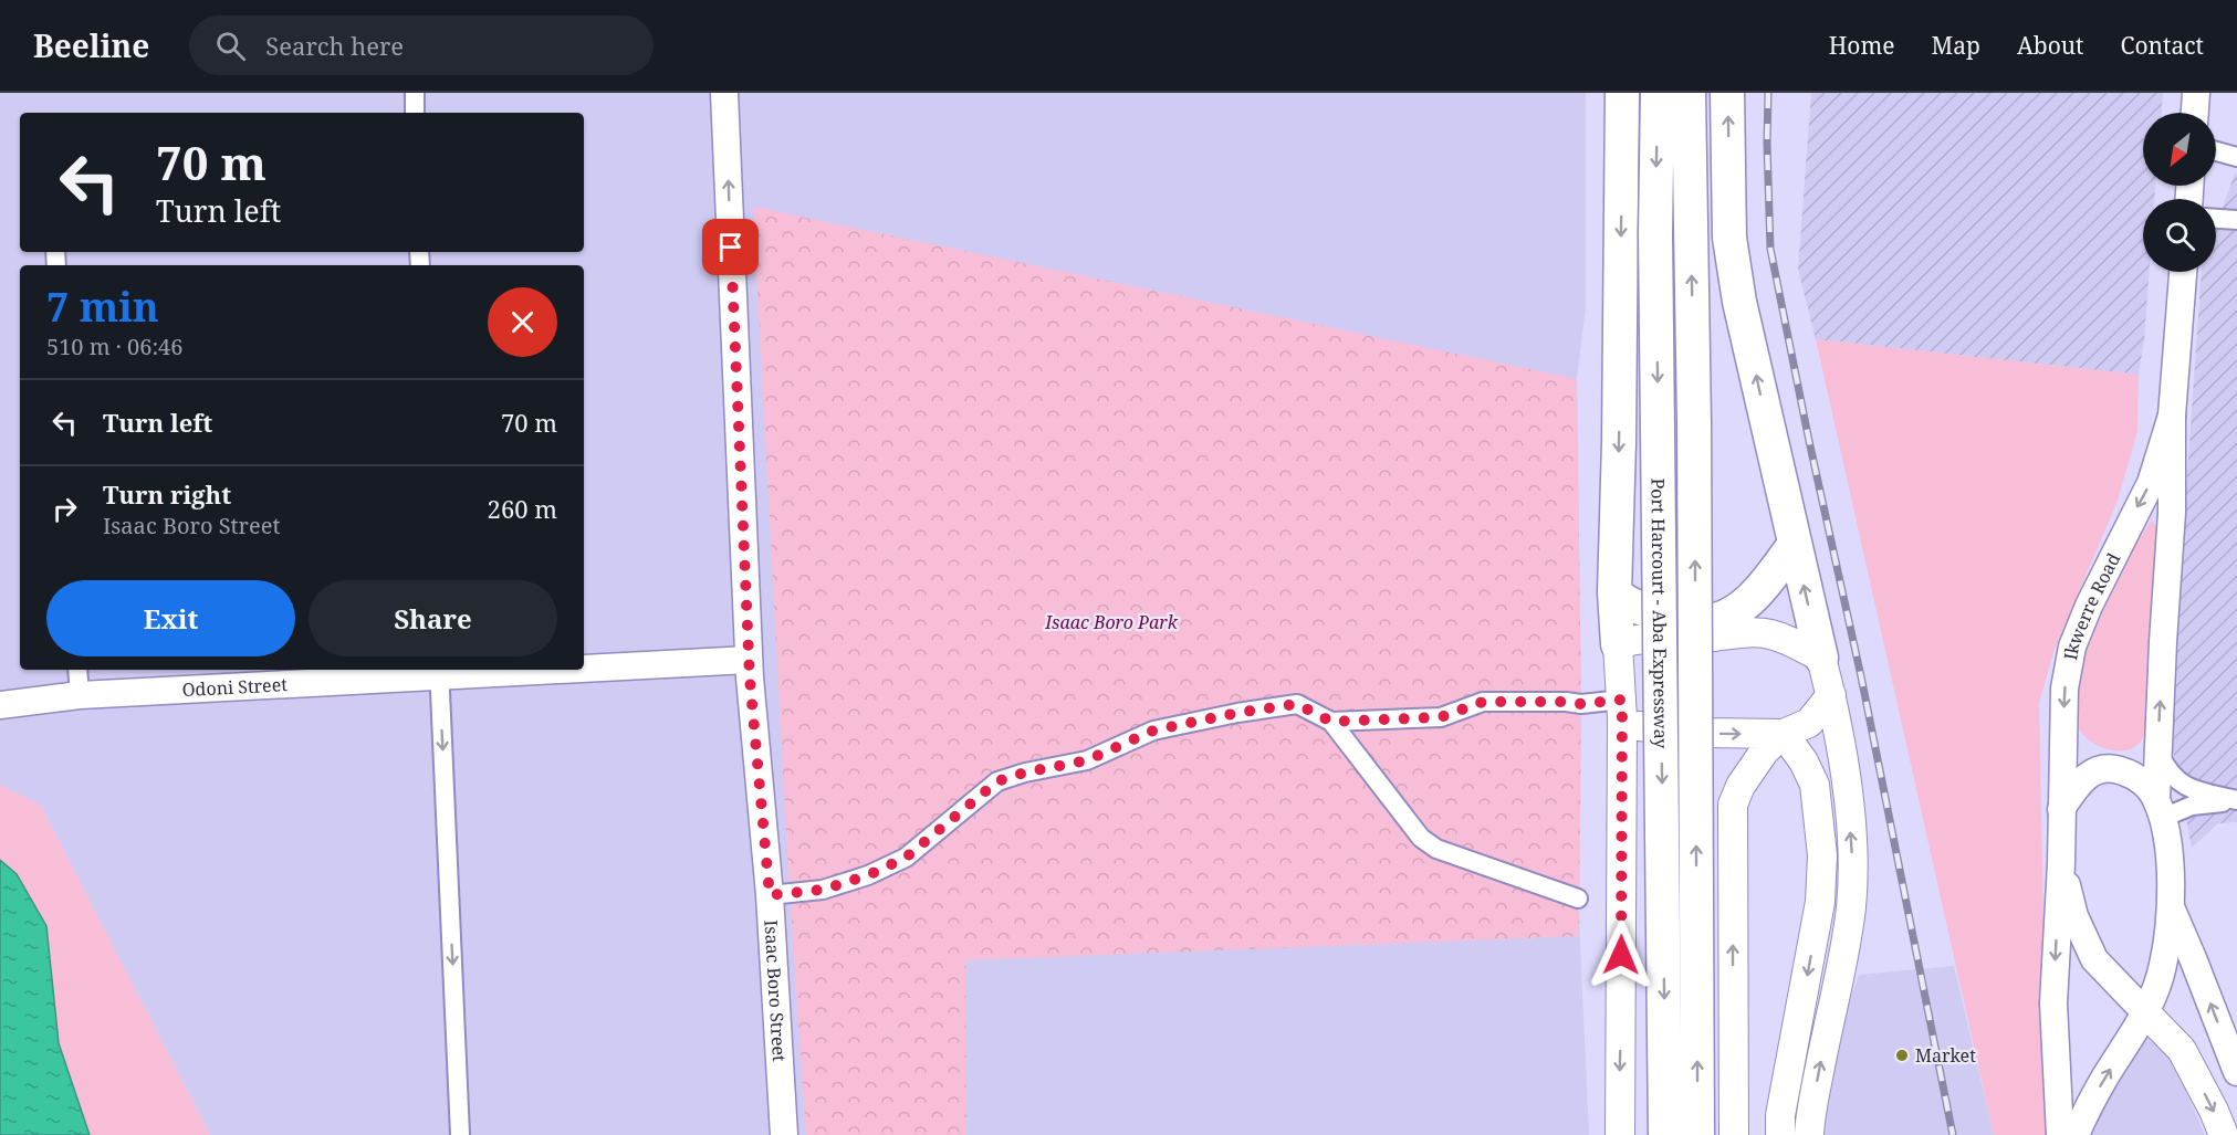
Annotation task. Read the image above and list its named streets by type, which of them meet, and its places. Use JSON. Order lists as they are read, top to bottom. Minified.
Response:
{"streets":{"highway":["Port Harcourt - Aba Expressway"],"street":["Ikwerre Road","Odoni Street","Isaac Boro Street"]},"crossings":[["Odoni Street","Isaac Boro Street"]],"one_way":["Isaac Boro Street"],"parks":["Isaac Boro Park"],"places":["Market"],"north":"bottom left","page":{"header":"Beeline","search":"Search here","nav":["Home","Map","About","Contact"],"turn":["70 m","Turn left"],"heading":["7 min","510 m · 06:46"],"list":[{"name":"Turn left","value":"70 m"},{"name":"Turn right","note":"Isaac Boro Street","value":"260 m"}],"buttons":["Exit","Share"]}}
